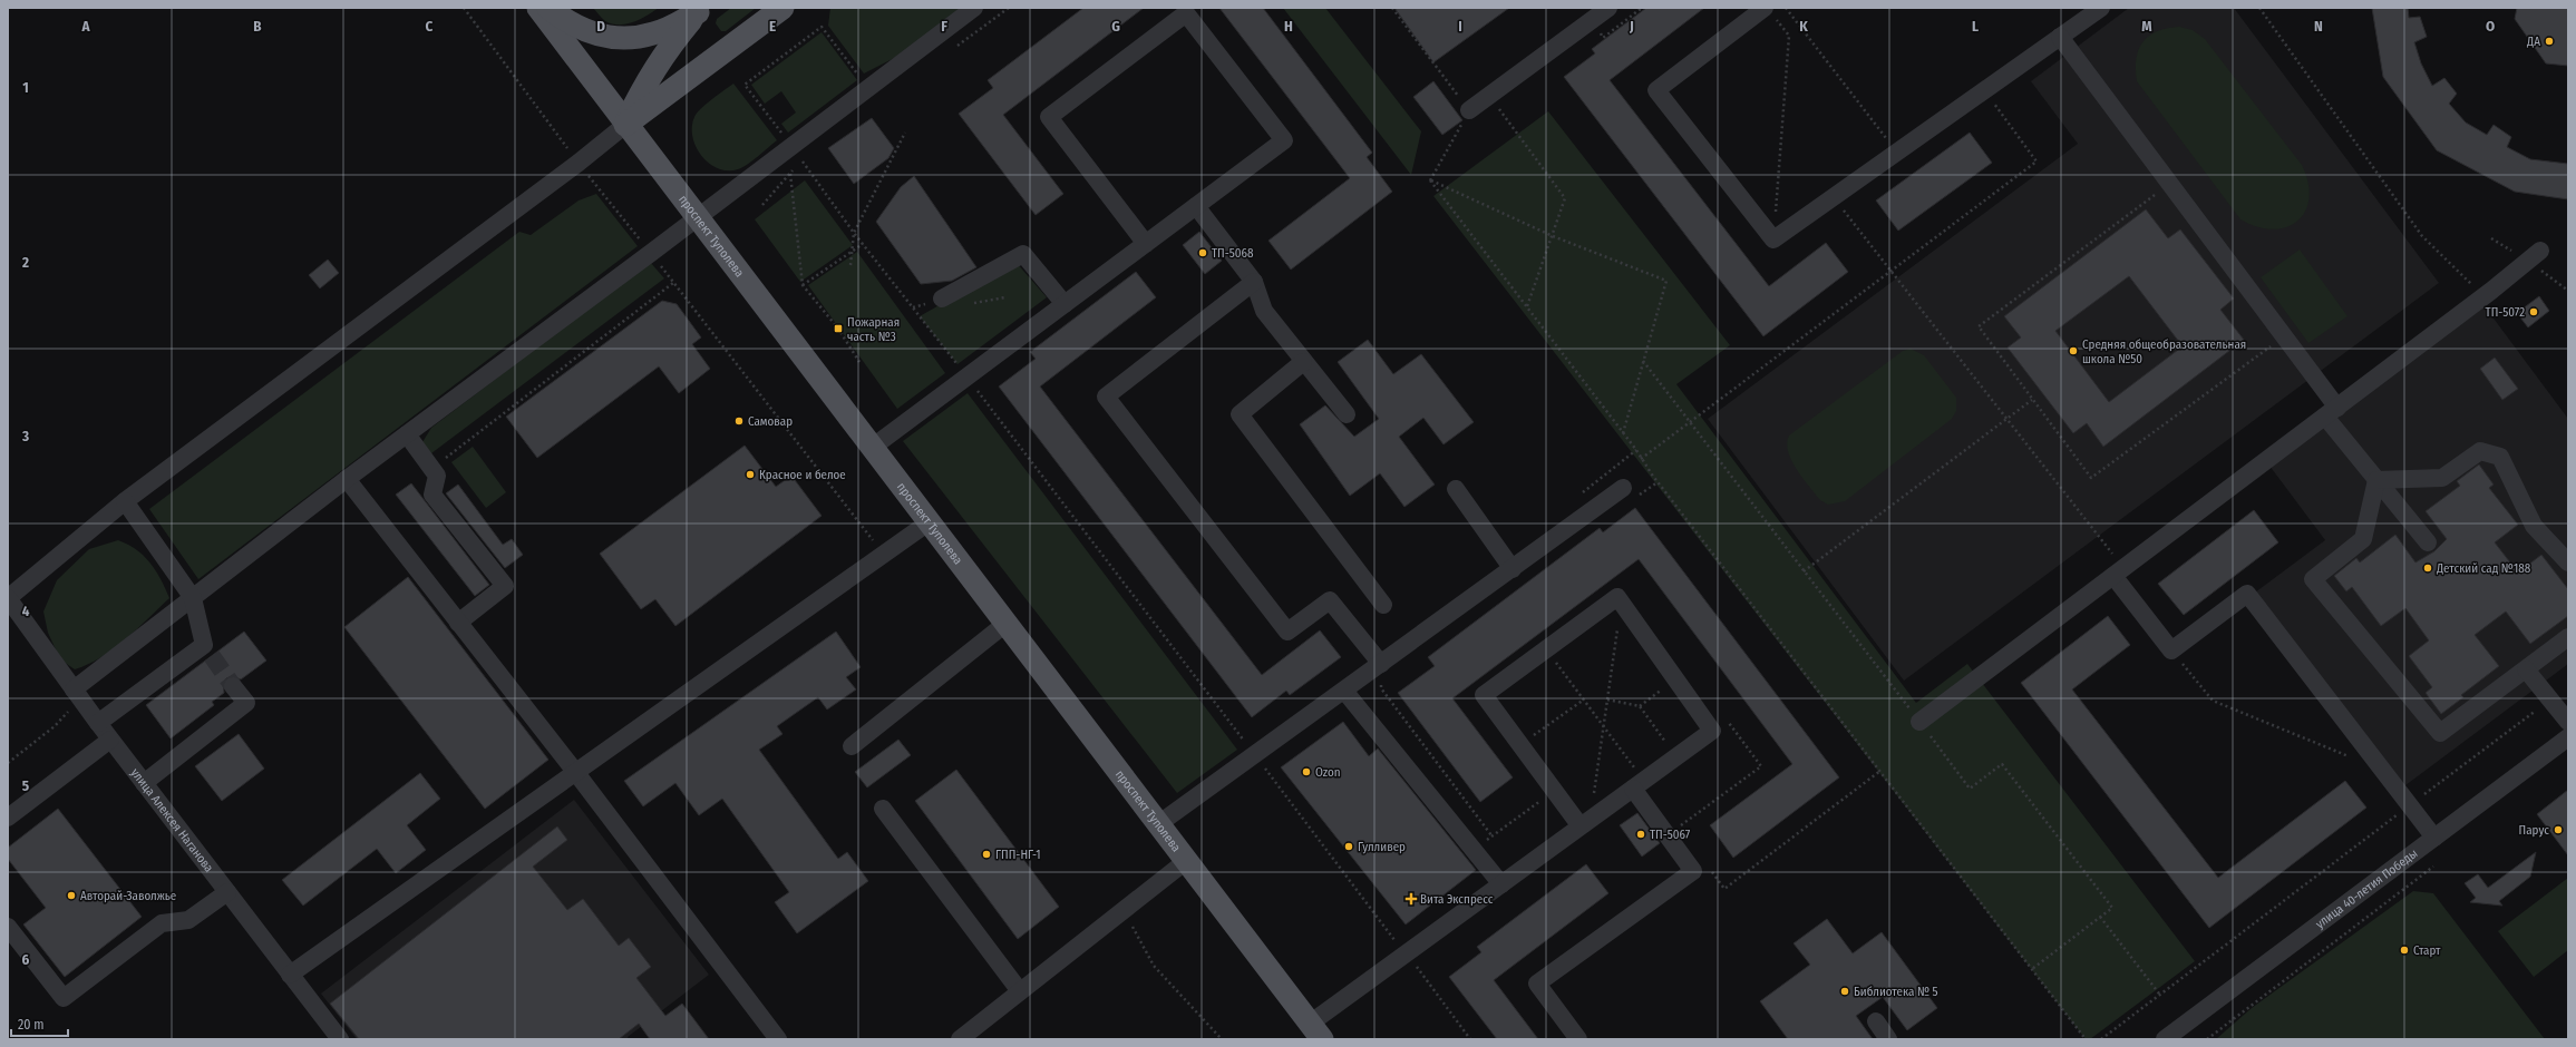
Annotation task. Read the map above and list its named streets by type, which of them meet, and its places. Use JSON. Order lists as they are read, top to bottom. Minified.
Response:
{"streets":{"main road":["проспект Туполева"],"street":["улица Алексея Наганова","улица 40-летия Победы"]},"places":{"other":["ДА","ТП-5068","ТП-5072","Средняя общеобразовательная школа №50","Самовар","Красное и белое","Детский сад №188","Ozon","Парус","ТП-5067","Гулливер","ГПП-НГ-1","Авторай-Заволжье","Старт","Библиотека № 5"],"transit":["Пожарная часть №3"],"health":["Вита Экспресс"]},"scale_bar":"20 m","grid":{"columns":["A","B","C","D","E","F","G","H","I","J","K","L","M","N","O"],"rows":["1","2","3","4","5","6"]}}
